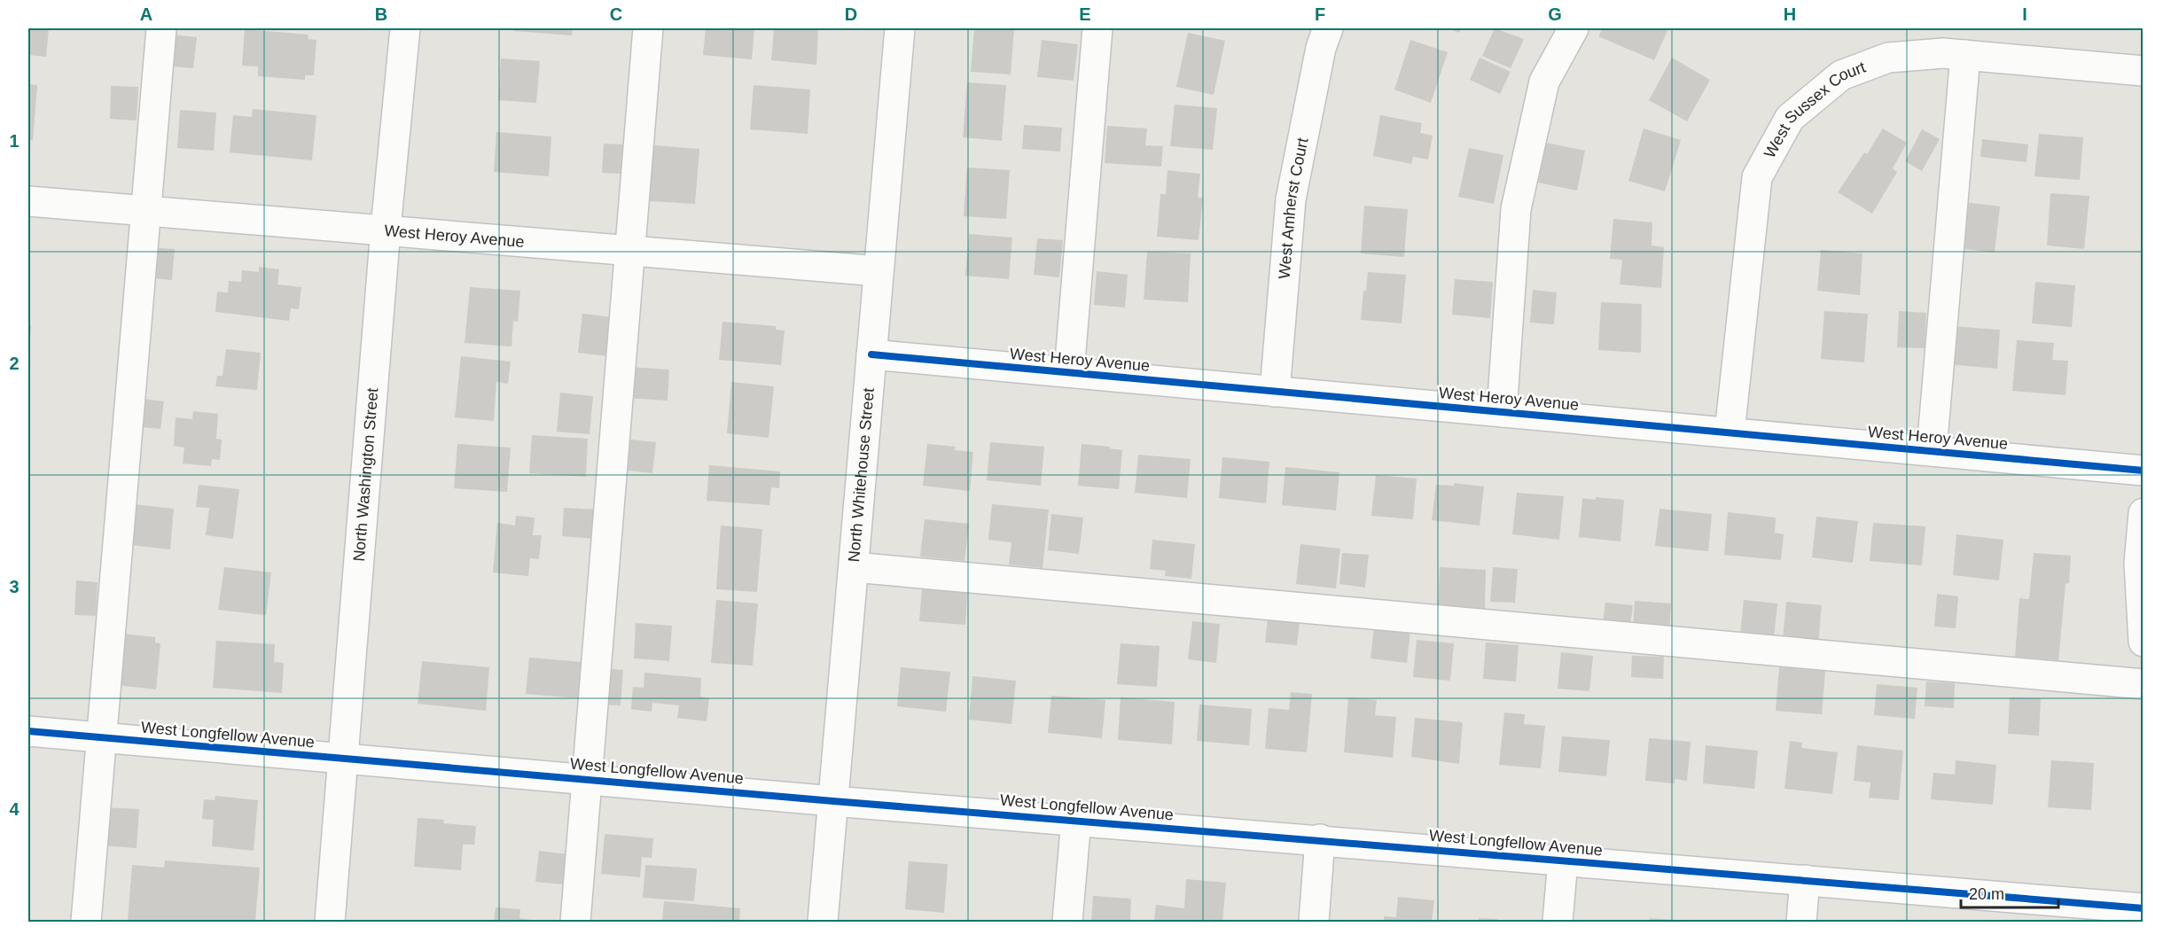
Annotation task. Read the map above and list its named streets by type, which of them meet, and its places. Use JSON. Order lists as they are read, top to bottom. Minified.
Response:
{"streets":{"street":["West Sussex Court","West Amherst Court","West Heroy Avenue","North Washington Street","North Whitehouse Street","West Longfellow Avenue"]},"crossings":[["West Sussex Court","West Heroy Avenue"],["West Amherst Court","West Heroy Avenue"],["West Heroy Avenue","North Washington Street"],["West Heroy Avenue","North Whitehouse Street"],["North Washington Street","West Longfellow Avenue"],["North Whitehouse Street","West Longfellow Avenue"]],"scale_bar":"20 m","grid":{"columns":["A","B","C","D","E","F","G","H","I"],"rows":["1","2","3","4"]}}
